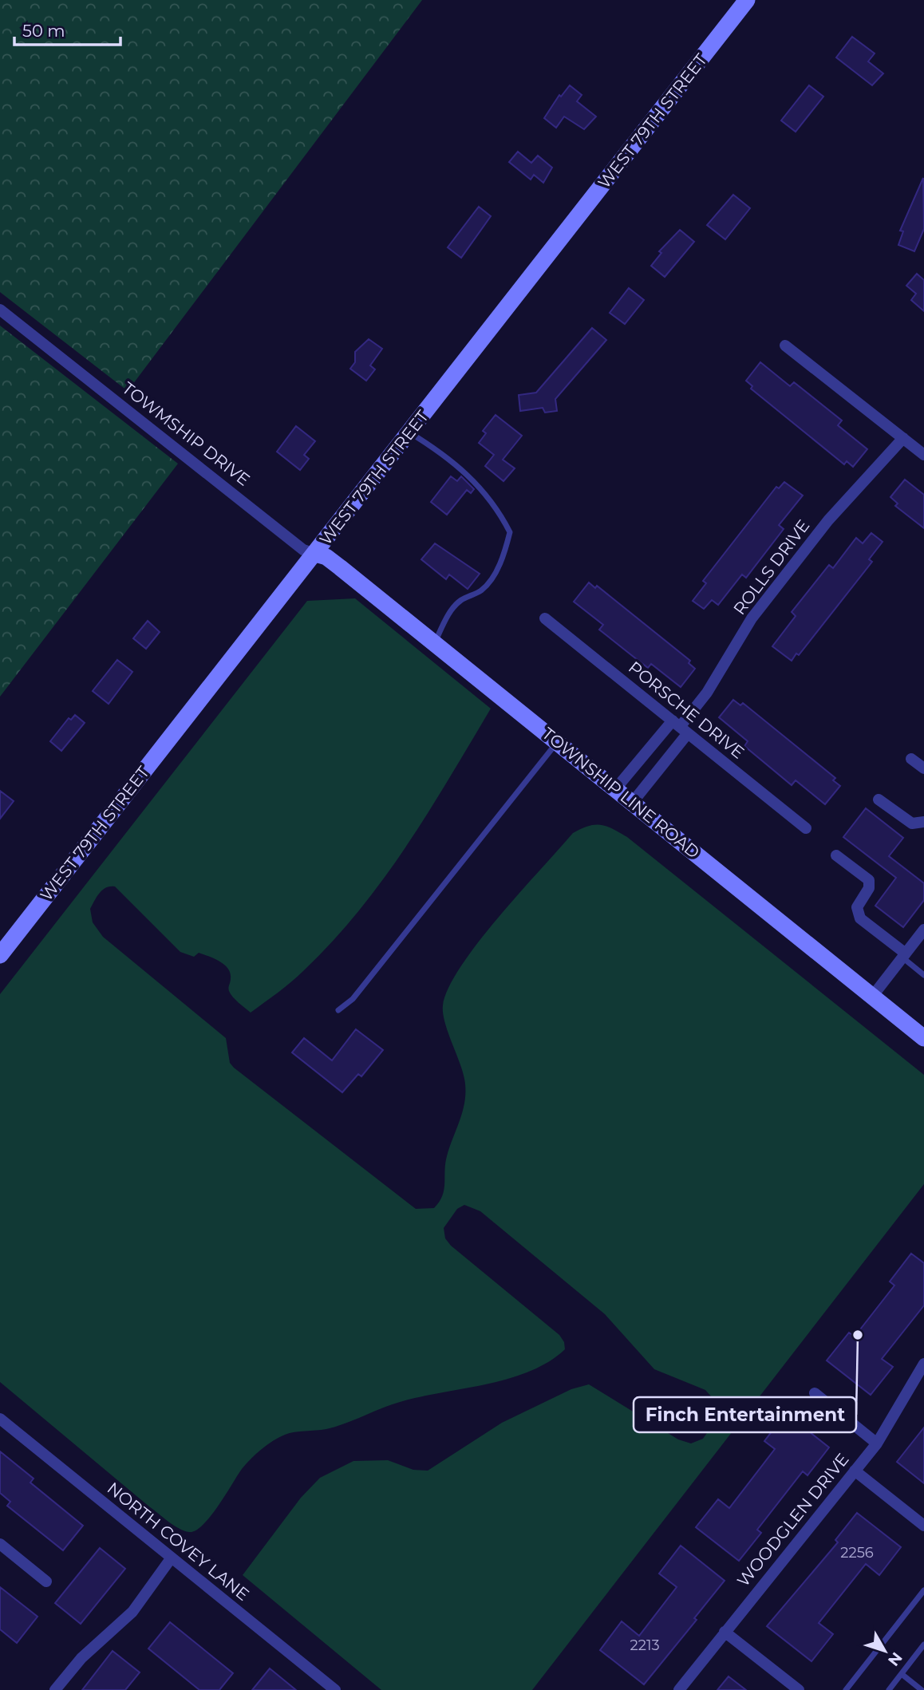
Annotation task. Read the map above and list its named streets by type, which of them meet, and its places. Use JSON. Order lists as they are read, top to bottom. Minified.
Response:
{"streets":{"main road":["WEST 79TH STREET","TOWNSHIP LINE ROAD"],"street":["TOWMSHIP DRIVE","ROLLS DRIVE","PORSCHE DRIVE","WOODGLEN DRIVE","NORTH COVEY LANE"]},"crossings":[["WEST 79TH STREET","TOWMSHIP DRIVE"],["WEST 79TH STREET","TOWNSHIP LINE ROAD"],["TOWMSHIP DRIVE","TOWNSHIP LINE ROAD"],["ROLLS DRIVE","PORSCHE DRIVE"],["ROLLS DRIVE","TOWNSHIP LINE ROAD"]],"places":["Finch Entertainment"],"house_numbers":["2256","2213"],"scale_bar":"50 m","north":"bottom right"}
